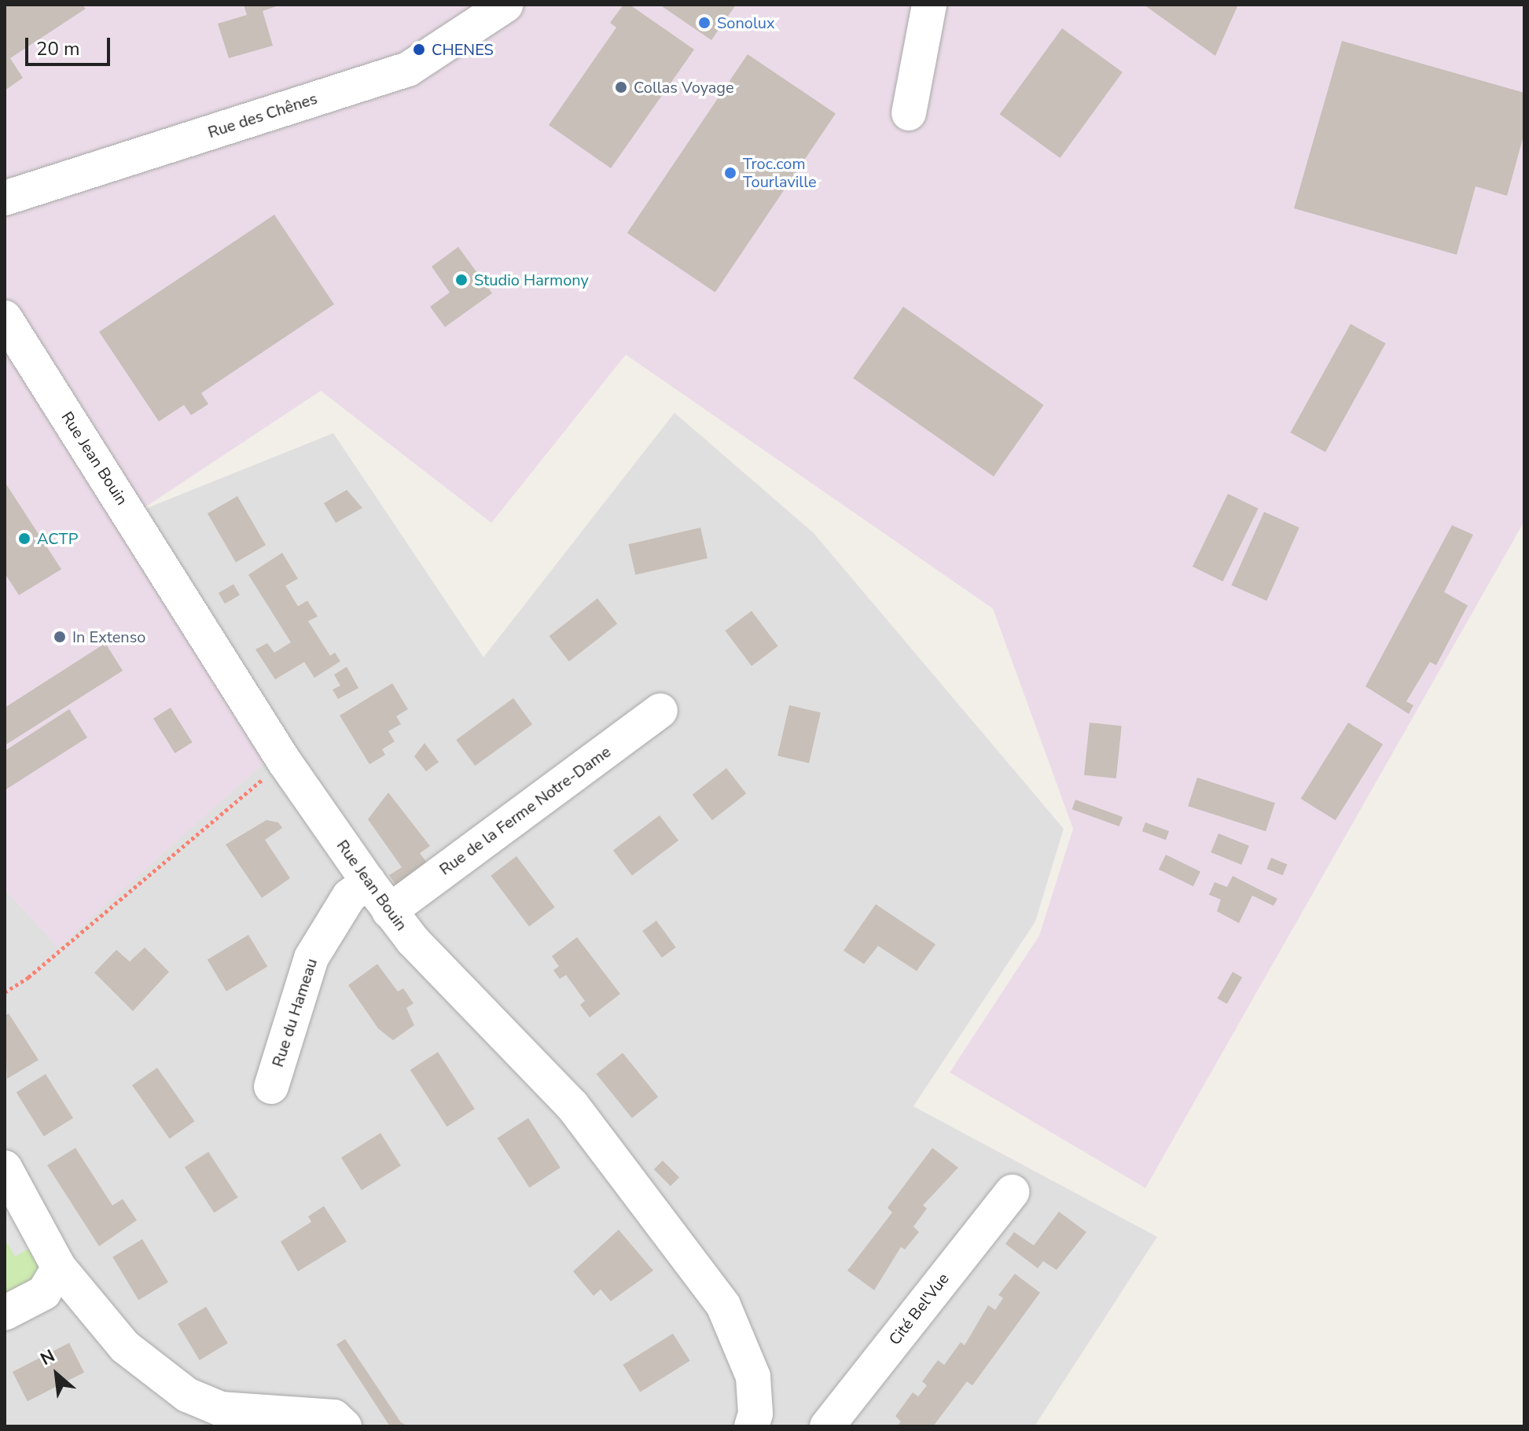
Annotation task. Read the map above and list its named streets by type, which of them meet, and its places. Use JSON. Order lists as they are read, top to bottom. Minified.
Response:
{"streets":{"street":["Rue des Chênes","Rue Jean Bouin","Rue de la Ferme Notre-Dame","Rue du Hameau","Cité Bel'Vue"]},"crossings":[["Rue Jean Bouin","Rue de la Ferme Notre-Dame"],["Rue Jean Bouin","Rue du Hameau"]],"places":["Sonolux","CHENES","Collas Voyage","Troc.com Tourlaville","Studio Harmony","ACTP","In Extenso"],"scale_bar":"20 m","north":"top left"}
